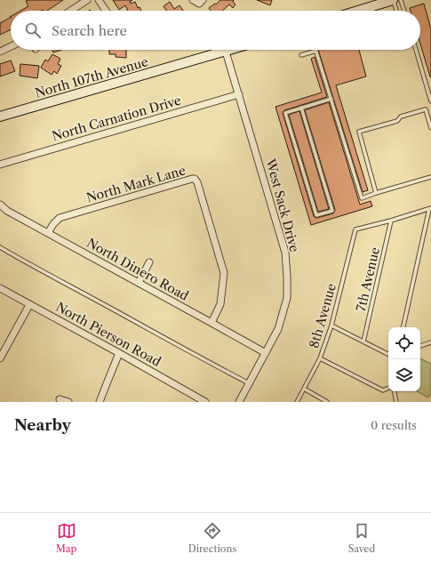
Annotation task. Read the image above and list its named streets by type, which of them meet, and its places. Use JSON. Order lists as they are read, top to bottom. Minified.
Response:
{"streets":{"main road":["North 107th Avenue"],"street":["North Carnation Drive","North Mark Lane","West Sack Drive","North Dinero Road","North Pierson Road"],"lane":["7th Avenue","8th Avenue"]},"crossings":[["North 107th Avenue","West Sack Drive"],["North Carnation Drive","West Sack Drive"],["North Mark Lane","North Dinero Road"],["West Sack Drive","North Dinero Road"],["7th Avenue","8th Avenue"]],"page":{"search":"Search here","heading":["Nearby","0 results"],"nav":["Map","Directions","Saved"]}}
